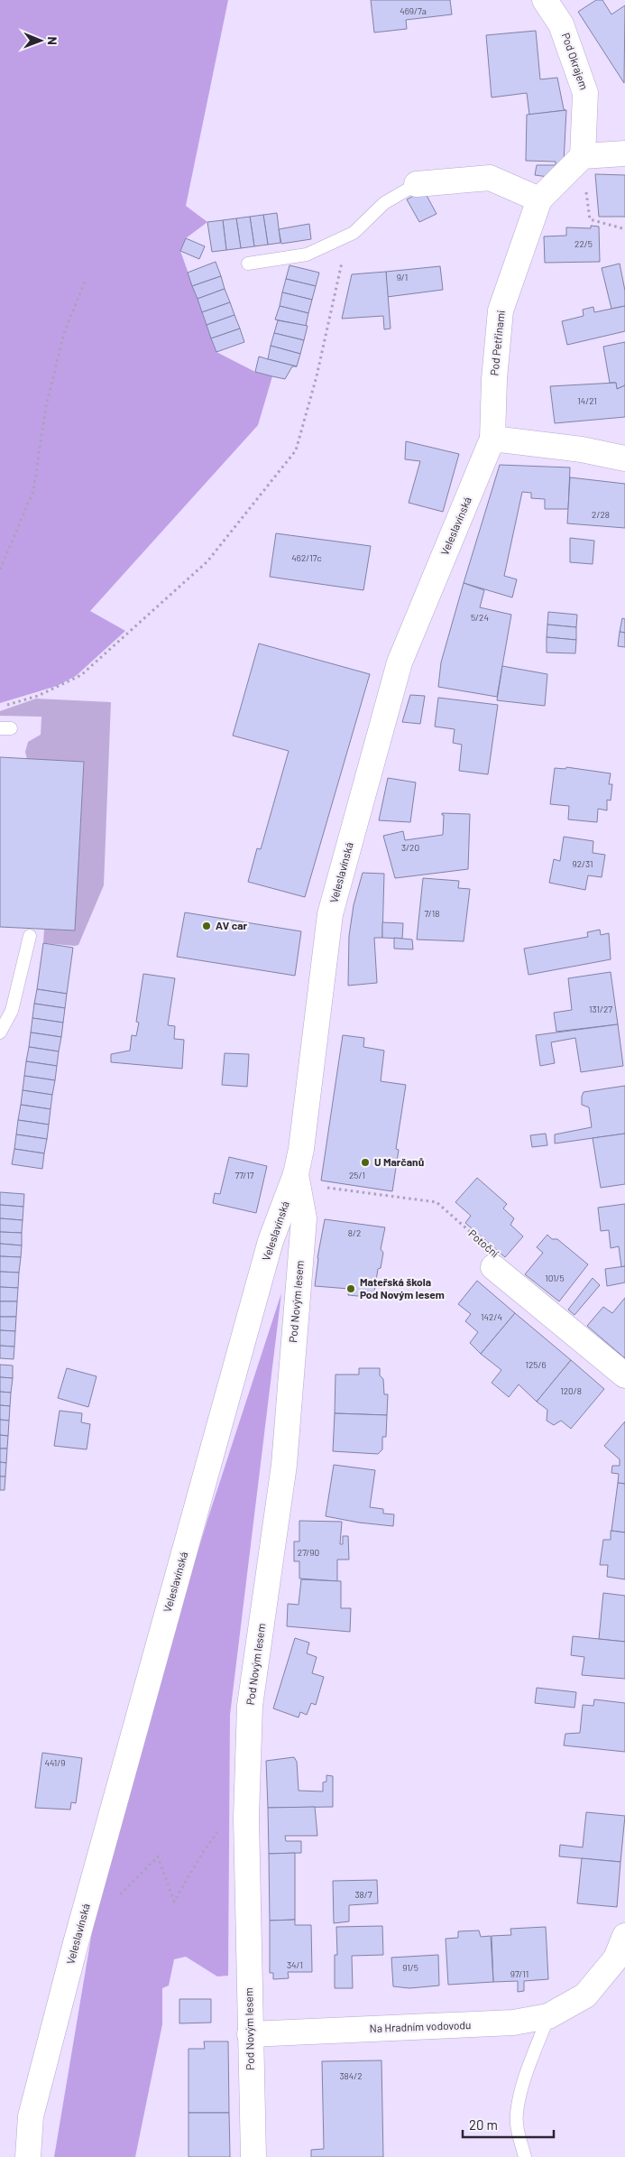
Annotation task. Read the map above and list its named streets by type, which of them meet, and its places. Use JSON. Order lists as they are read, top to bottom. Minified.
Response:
{"streets":{"street":["Pod Okrajem","Pod Petřinami","Veleslavínská","Potoční","Pod Novým lesem","Na Hradním vodovodu"]},"crossings":[["Pod Okrajem","Pod Petřinami"],["Pod Petřinami","Veleslavínská"],["Veleslavínská","Potoční"],["Veleslavínská","Pod Novým lesem"],["Potoční","Pod Novým lesem"],["Pod Novým lesem","Na Hradním vodovodu"]],"places":["AV car","U Marčanů","Mateřská škola Pod Novým lesem"],"house_numbers":["469/7a","22/5","9/1","14/21","2/28","462/17c","5/24","3/20","92/31","7/18","131/27","77/17","25/1","8/2","101/5","142/4","125/6","120/8","27/90","441/9","38/7","34/1","91/5","97/11","384/2"],"scale_bar":"20 m","north":"right"}
